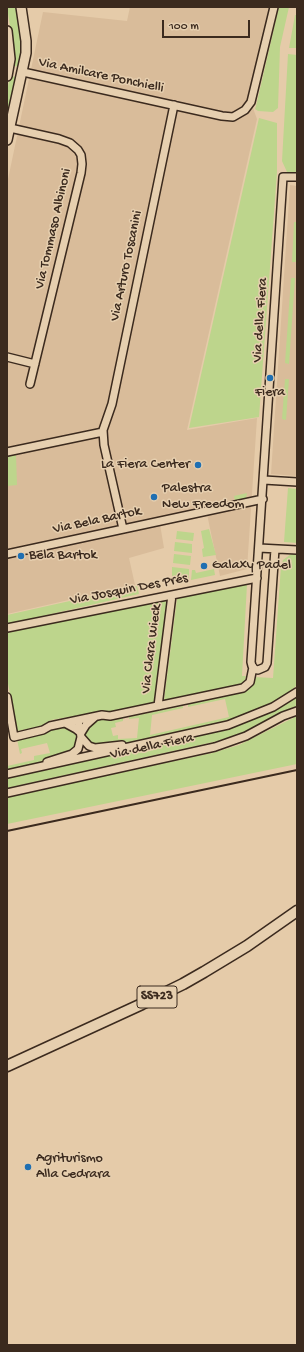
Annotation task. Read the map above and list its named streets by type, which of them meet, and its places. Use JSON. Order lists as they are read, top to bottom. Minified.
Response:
{"streets":{"highway":["SS723"],"street":["Via Amilcare Ponchielli","Via Tommaso Albinoni","Via Arturo Toscanini","Via della Fiera","Via Bela Bartok","Via Josquin Des Prés","Via Clara Wieck"]},"crossings":[["Via Amilcare Ponchielli","Via Arturo Toscanini"],["Via Arturo Toscanini","Via Bela Bartok"],["Via della Fiera","Via Bela Bartok"],["Via della Fiera","Via Josquin Des Prés"],["Via della Fiera","Via Clara Wieck"],["Via Josquin Des Prés","Via Clara Wieck"]],"places":["Fiera","La Fiera Center","Palestra New Freedom","Bela Bartok","Galaxy Padel","Agriturismo Alla Cedrara"],"scale_bar":"100 m"}
